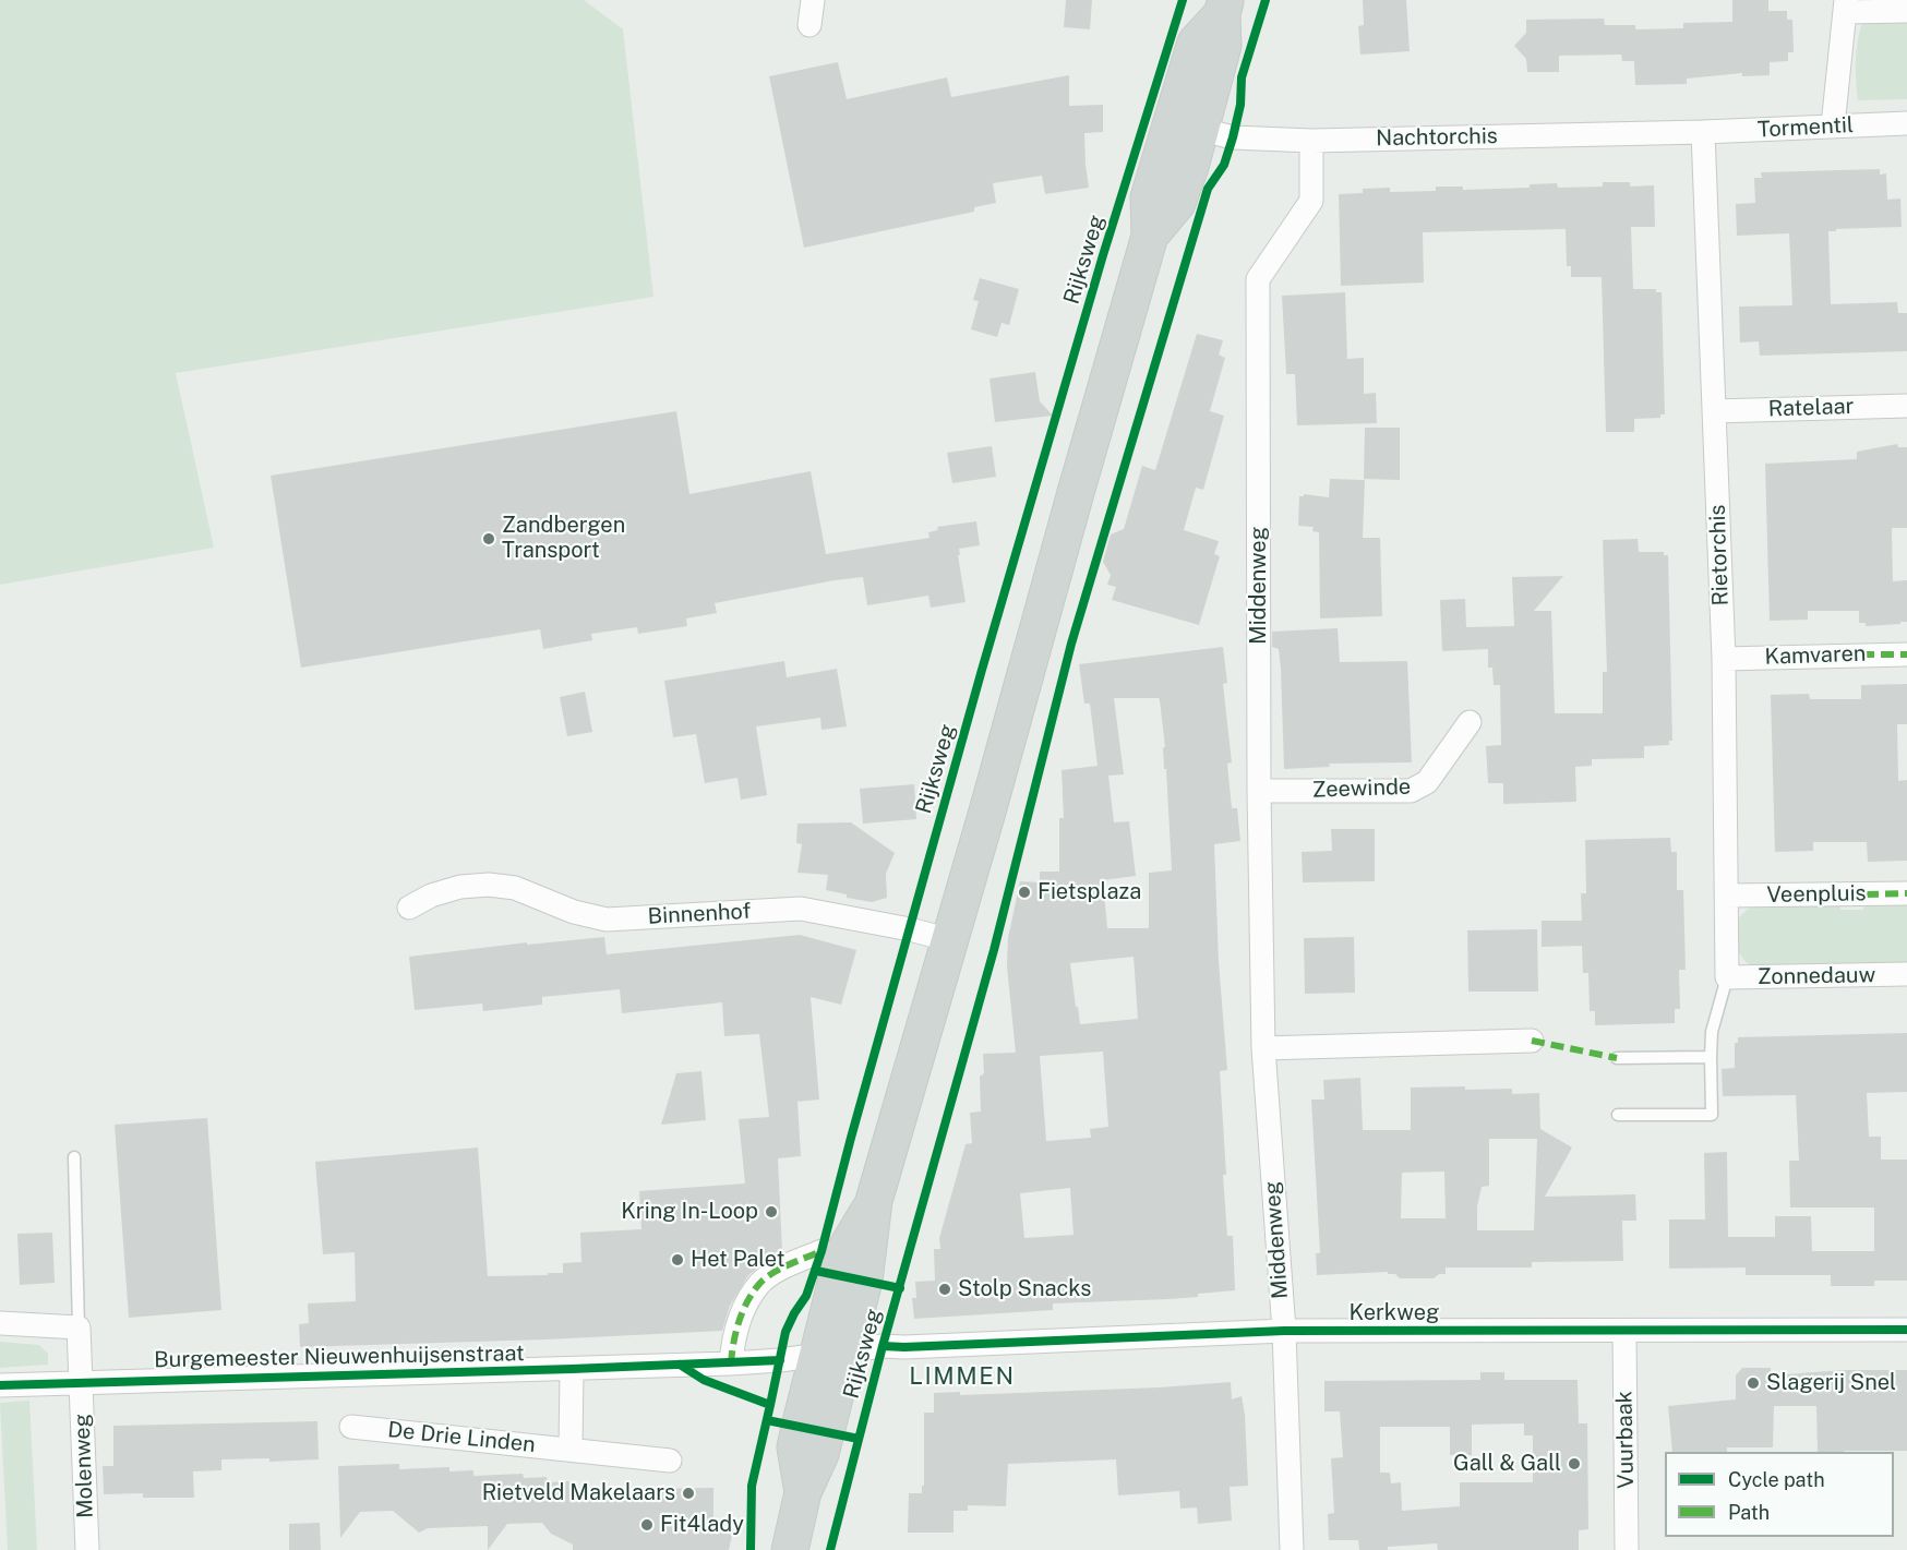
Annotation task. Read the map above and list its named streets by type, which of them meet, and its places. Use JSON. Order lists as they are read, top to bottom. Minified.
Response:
{"streets":{"main road":["Rijksweg"],"street":["Tormentil","Nachtorchis","Ratelaar","Rietorchis","Middenweg","Kamvaren","Zeewinde","Veenpluis","Binnenhof","Zonnedauw","Kerkweg","Burgemeester Nieuwenhuijsenstraat","De Drie Linden","Vuurbaak","Molenweg"]},"crossings":[["Tormentil","Nachtorchis"],["Tormentil","Rietorchis"],["Nachtorchis","Rijksweg"],["Nachtorchis","Rietorchis"],["Nachtorchis","Middenweg"],["Rijksweg","Binnenhof"],["Rijksweg","Kerkweg"],["Rijksweg","Burgemeester Nieuwenhuijsenstraat"],["Ratelaar","Rietorchis"],["Rietorchis","Kamvaren"],["Rietorchis","Veenpluis"],["Rietorchis","Zonnedauw"],["Middenweg","Zeewinde"],["Middenweg","Kerkweg"],["Kerkweg","Burgemeester Nieuwenhuijsenstraat"],["Kerkweg","Vuurbaak"],["Burgemeester Nieuwenhuijsenstraat","Molenweg"]],"districts":["LIMMEN"],"places":["Zandbergen Transport","Fietsplaza","Kring In-Loop","Het Palet","Stolp Snacks","Slagerij Snel","Gall & Gall","Rietveld Makelaars","Fit4lady"],"legend":["Cycle path","Path"]}
